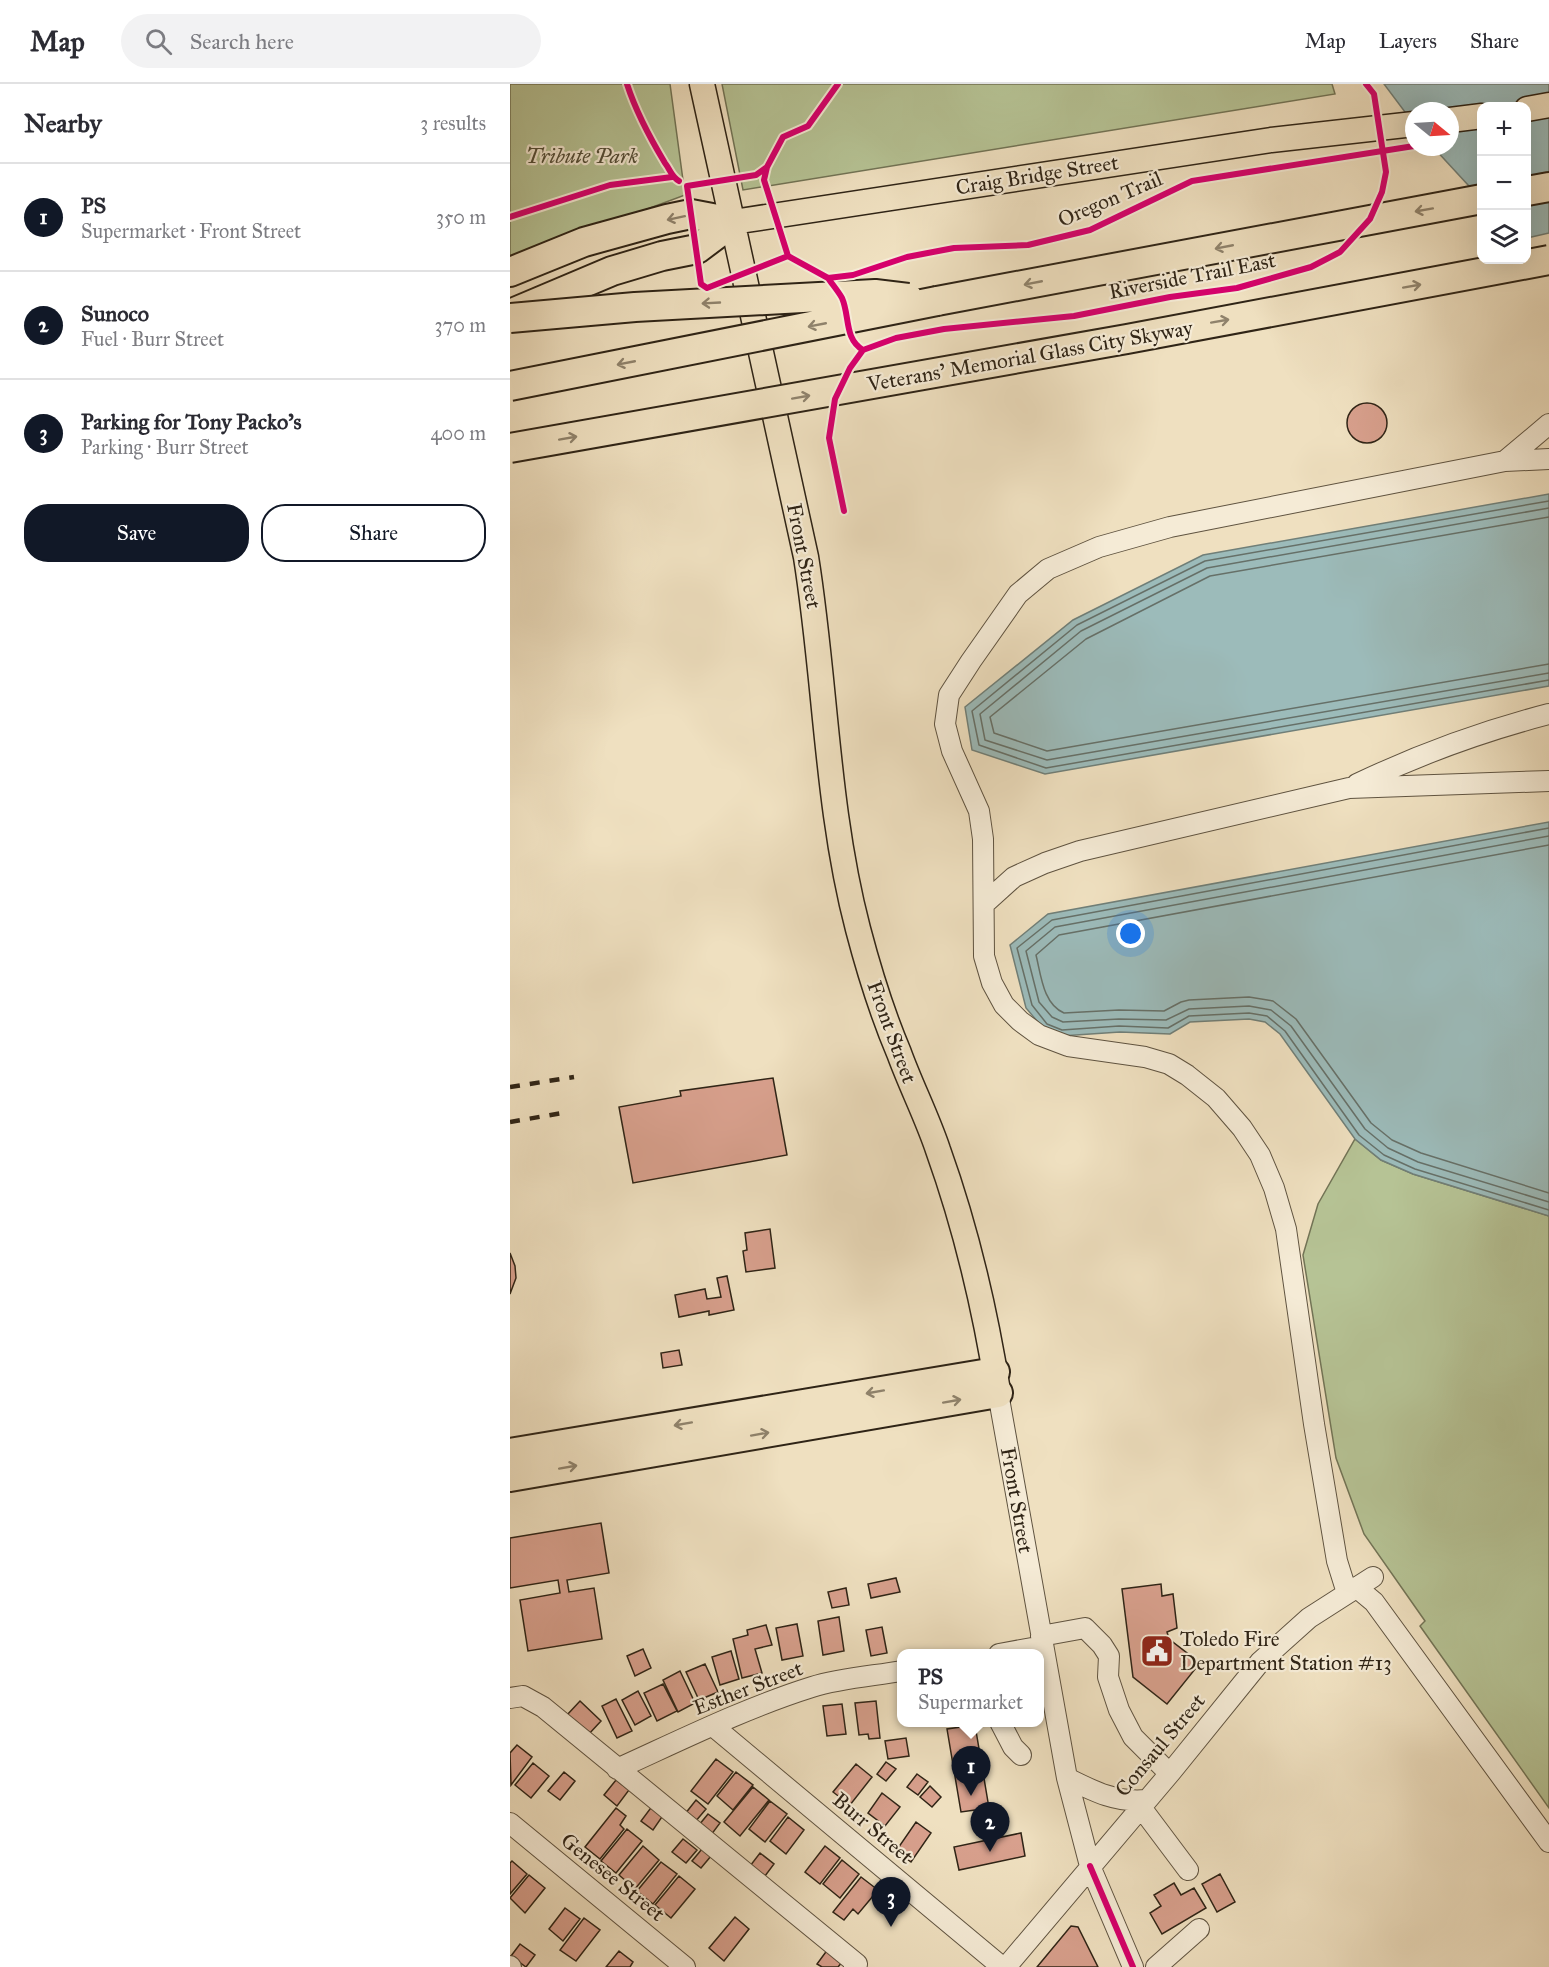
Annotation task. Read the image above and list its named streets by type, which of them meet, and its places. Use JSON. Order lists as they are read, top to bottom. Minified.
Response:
{"streets":{"highway":["Veterans' Memorial Glass City Skyway"],"main road":["Craig Bridge Street","Front Street"],"street":["Esther Street","Consaul Street","Burr Street","Genesee Street"],"cycle path":["Oregon Trail","Riverside Trail East"]},"crossings":[["Craig Bridge Street","Front Street"],["Front Street","Consaul Street"],["Esther Street","Burr Street"],["Consaul Street","Burr Street"]],"parks":["Tribute Park"],"places":{"public building":["Toledo Fire Department Station #13"]},"north":"right","page":{"header":"Map","search":"Search here","nav":["Map","Layers","Share"],"heading":["Nearby","3 results"],"map_buttons":["+","−"],"list":[{"mark":"1","name":"PS","note":"Supermarket · Front Street","value":"350 m"},{"mark":"2","name":"Sunoco","note":"Fuel · Burr Street","value":"370 m"},{"mark":"3","name":"Parking for Tony Packo's","note":"Parking · Burr Street","value":"400 m"}],"buttons":["Save","Share"],"popup":["PS","Supermarket"],"pins":["1","2","3"]}}
